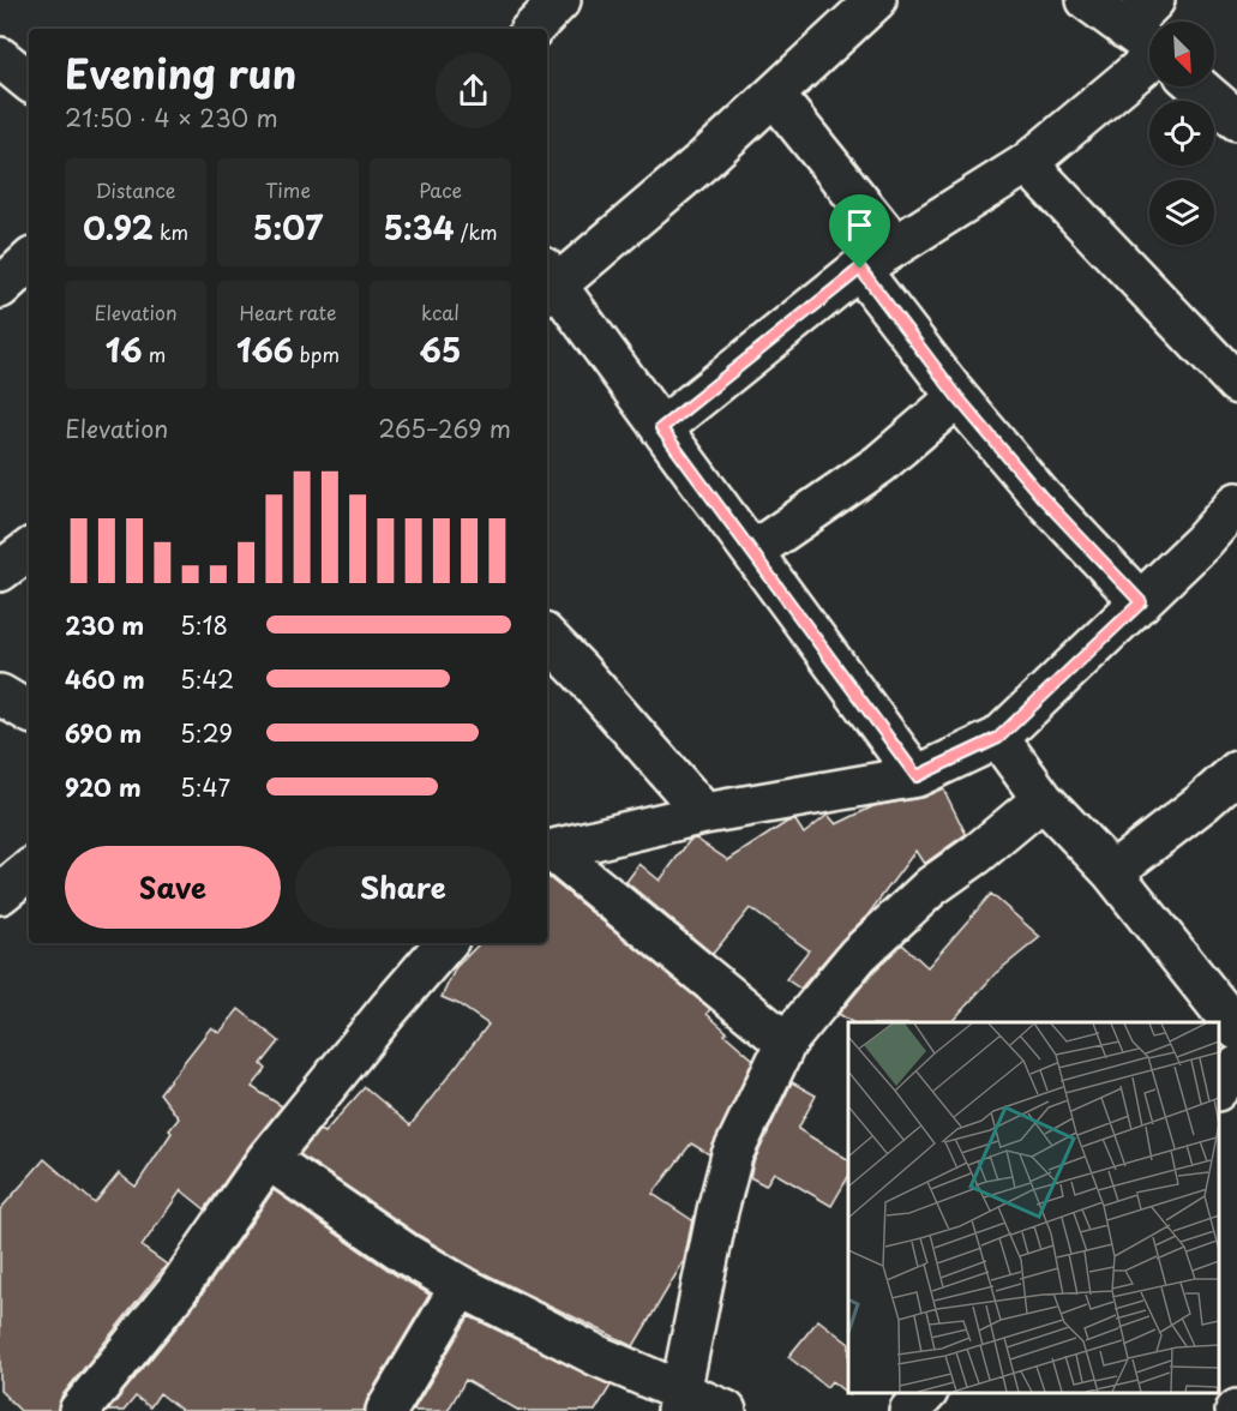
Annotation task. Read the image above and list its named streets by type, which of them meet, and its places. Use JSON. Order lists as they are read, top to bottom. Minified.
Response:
{"north":"bottom right","page":{"heading":["Evening run","21:50 · 4 × 230 m"],"stats":[["Distance","0.92 km"],["Time","5:07"],["Pace","5:34 /km"],["Elevation","16 m"],["Heart rate","166 bpm"],["kcal","65"]],"chart":["Elevation","265–269 m"],"list":[{"name":"230 m","note":"5:18"},{"name":"460 m","note":"5:42"},{"name":"690 m","note":"5:29"},{"name":"920 m","note":"5:47"}],"buttons":["Save","Share"]}}
